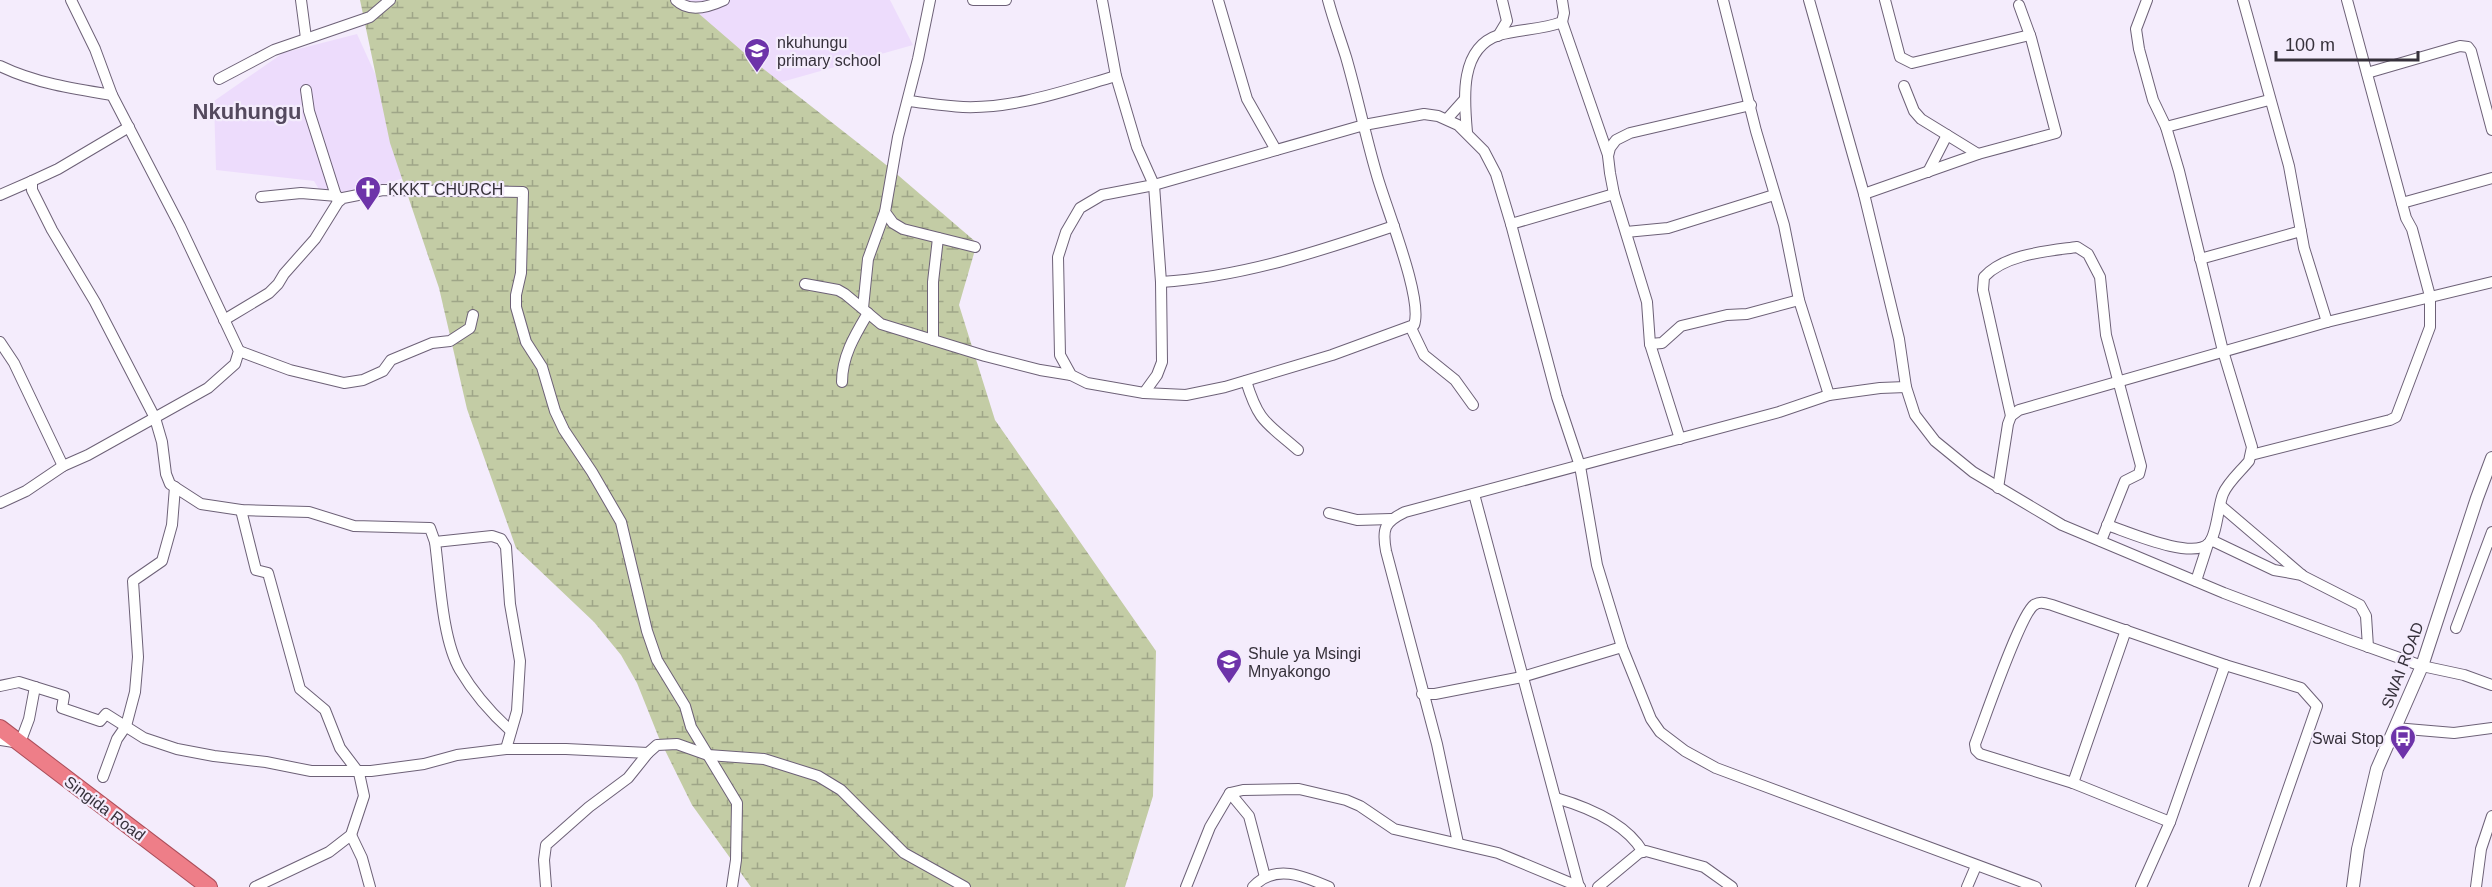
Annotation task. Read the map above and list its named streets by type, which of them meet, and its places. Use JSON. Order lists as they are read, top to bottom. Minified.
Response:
{"streets":{"highway":["Singida Road"],"street":["SWAI ROAD"]},"districts":["Nkuhungu"],"places":{"school or university":["nkuhungu primary school","Shule ya Msingi Mnyakongo"],"church":["KKKT CHURCH"],"bus stop":["Swai Stop"]},"scale_bar":"100 m"}
